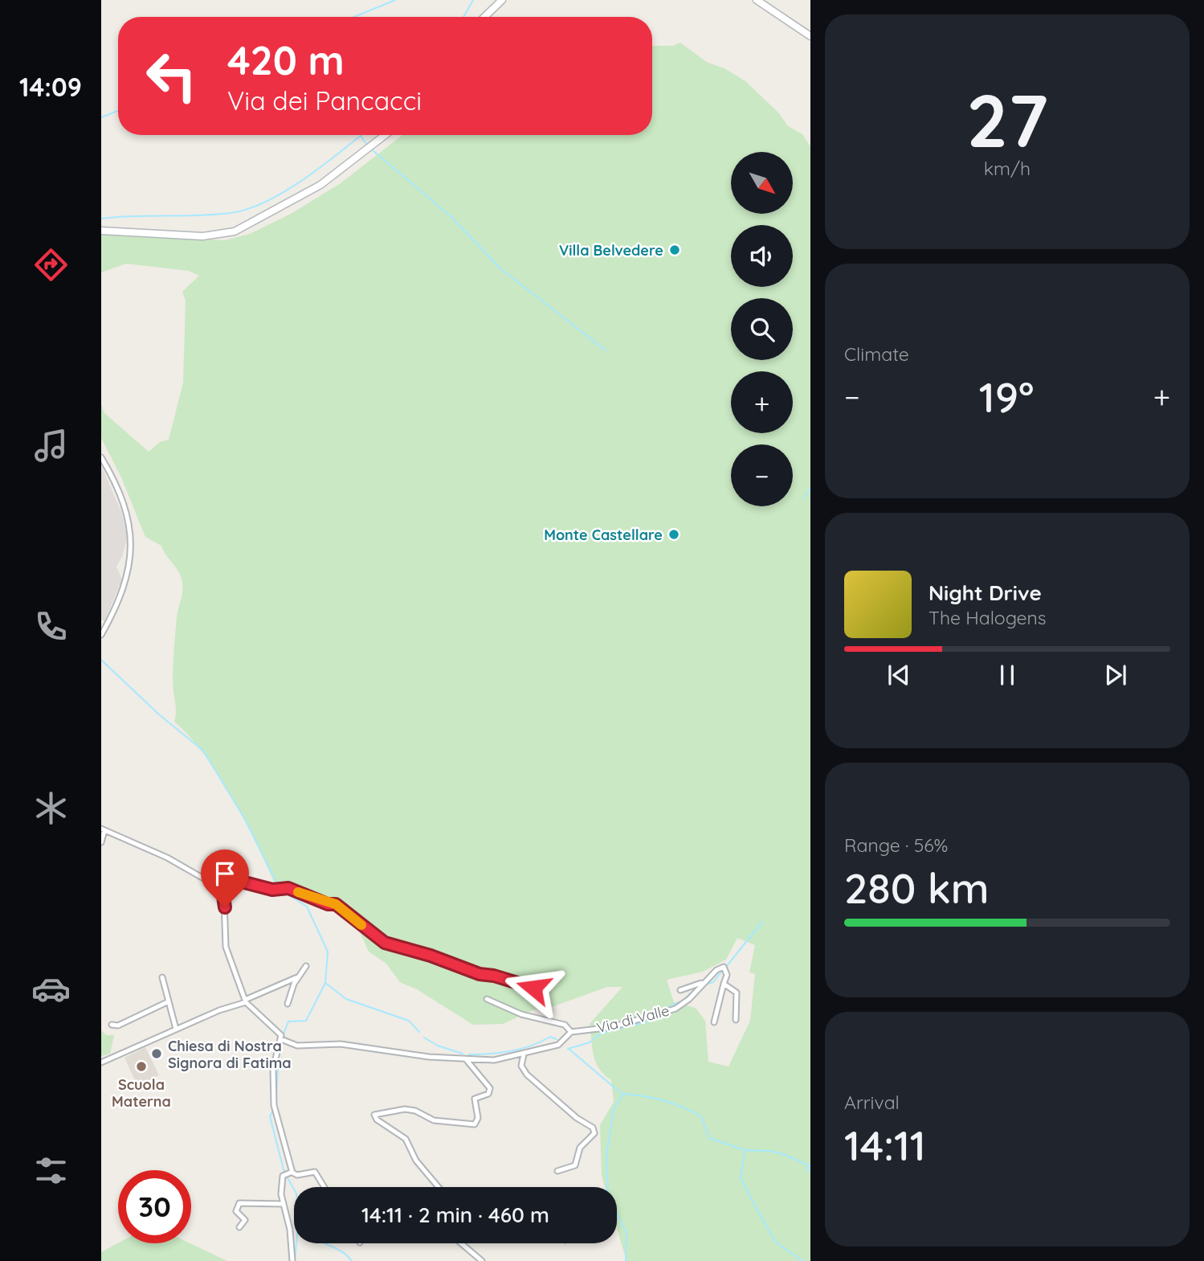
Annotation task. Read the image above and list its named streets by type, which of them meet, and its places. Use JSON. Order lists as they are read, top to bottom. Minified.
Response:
{"streets":{"street":["Via di Valle"]},"places":["Villa Belvedere","Monte Castellare","Chiesa di Nostra Signora di Fatima","Scuola Materna"],"north":"bottom right","page":{"tabs":"14:09","tile":[["27","km/h"],"Climate",["Range · 56%","280 km"],["Arrival","14:11"]],"turn":["420 m","Via dei Pancacci"],"map_buttons":["+","−"],"heat":["−","19°","+"],"song":["Night Drive","The Halogens"],"limit":"30","trip":"14:11 · 2 min · 460 m"}}
